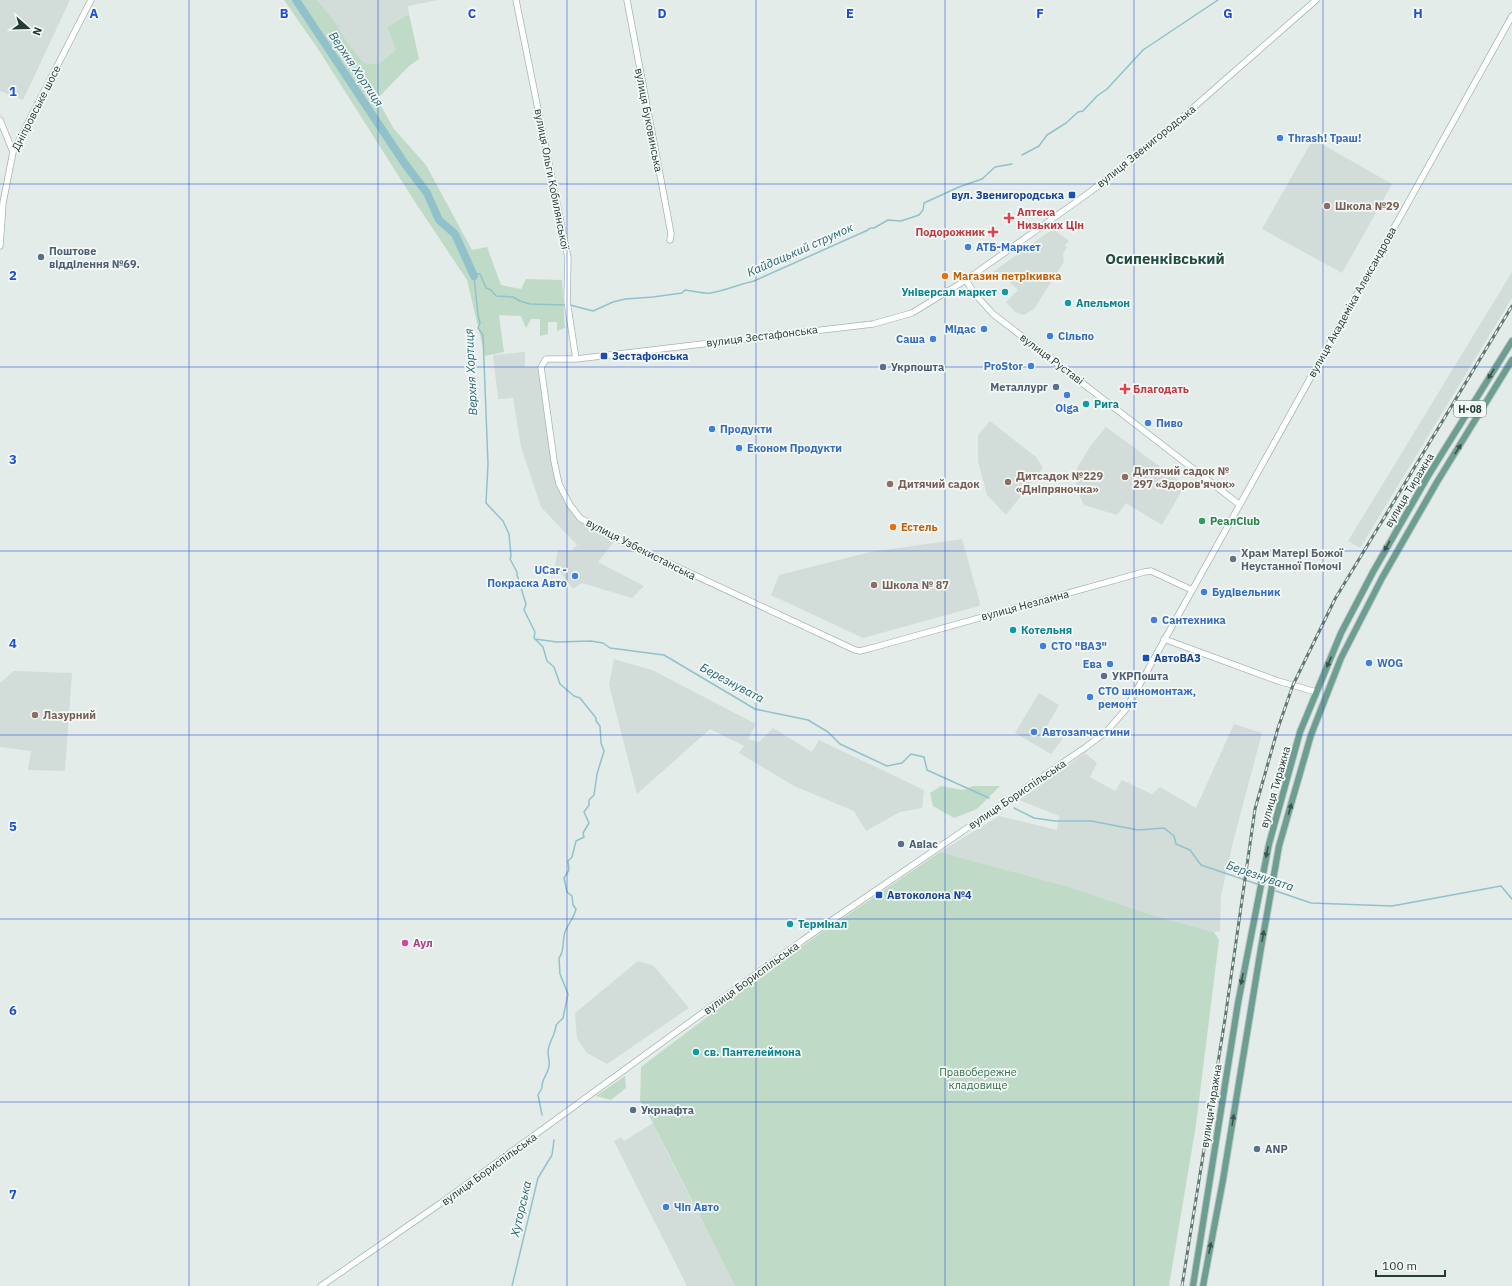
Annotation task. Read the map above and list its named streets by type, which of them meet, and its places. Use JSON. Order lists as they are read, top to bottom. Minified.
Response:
{"streets":{"main road":["Н-08","вулиця Тиражна"],"street":["Дніпровське шосе","вулиця Буковинська","вулиця Звенигородська","вулиця Ольги Кобилянської","вулиця Академіка Александрова","вулиця Зестафонська","вулиця Руставі","вулиця Узбекистанська","вулиця Незламна","вулиця Бориспільська"]},"crossings":[["вулиця Звенигородська","вулиця Зестафонська"],["вулиця Звенигородська","вулиця Руставі"],["вулиця Ольги Кобилянської","вулиця Зестафонська"],["вулиця Академіка Александрова","вулиця Руставі"],["вулиця Академіка Александрова","вулиця Бориспільська"],["вулиця Зестафонська","вулиця Руставі"],["вулиця Зестафонська","вулиця Узбекистанська"],["вулиця Руставі","вулиця Бориспільська"],["вулиця Узбекистанська","вулиця Незламна"],["вулиця Незламна","вулиця Бориспільська"]],"districts":["Осипенківський"],"water":["Верхня Хортиця","Кайдацький струмок","Березнувата","Хуторська"],"parks":["Правобережне кладовище"],"places":{"other":["Thrash! Траш!","Школа №29","АТБ-Маркет","Поштове відділення №69.","Магазин петрікивка","Універсал маркет","Апельмон","Мідас","Сільпо","Саша","ProStor","Укрпошта","Металлург","Olga","Рига","Пиво","Продукти","Економ Продукти","Дитячий садок № 297 «Здоров'ячок»","Дитсадок №229 «Дніпряночка»","Дитячий садок","РеалClub","Естель","Храм Матері Божої Неустанної Помочі","UCar - Покраска Авто","Школа № 87","Будівельник","Сантехника","Котельня","СТО \"ВАЗ\"","WOG","Ева","УКРПошта","СТО шиномонтаж, ремонт","Лазурний","Автозапчастини","Авіас","Термінал","Аул","св. Пантелеймона","Укрнафта","ANP","Чіп Авто"],"transit":["вул. Звенигородська","Зестафонська","АвтоВАЗ","Автоколона №4"],"health":["Аптека Низьких Цін","Подорожник","Благодать"]},"scale_bar":"100 m","north":"right","grid":{"columns":["A","B","C","D","E","F","G","H"],"rows":["1","2","3","4","5","6","7"]}}
